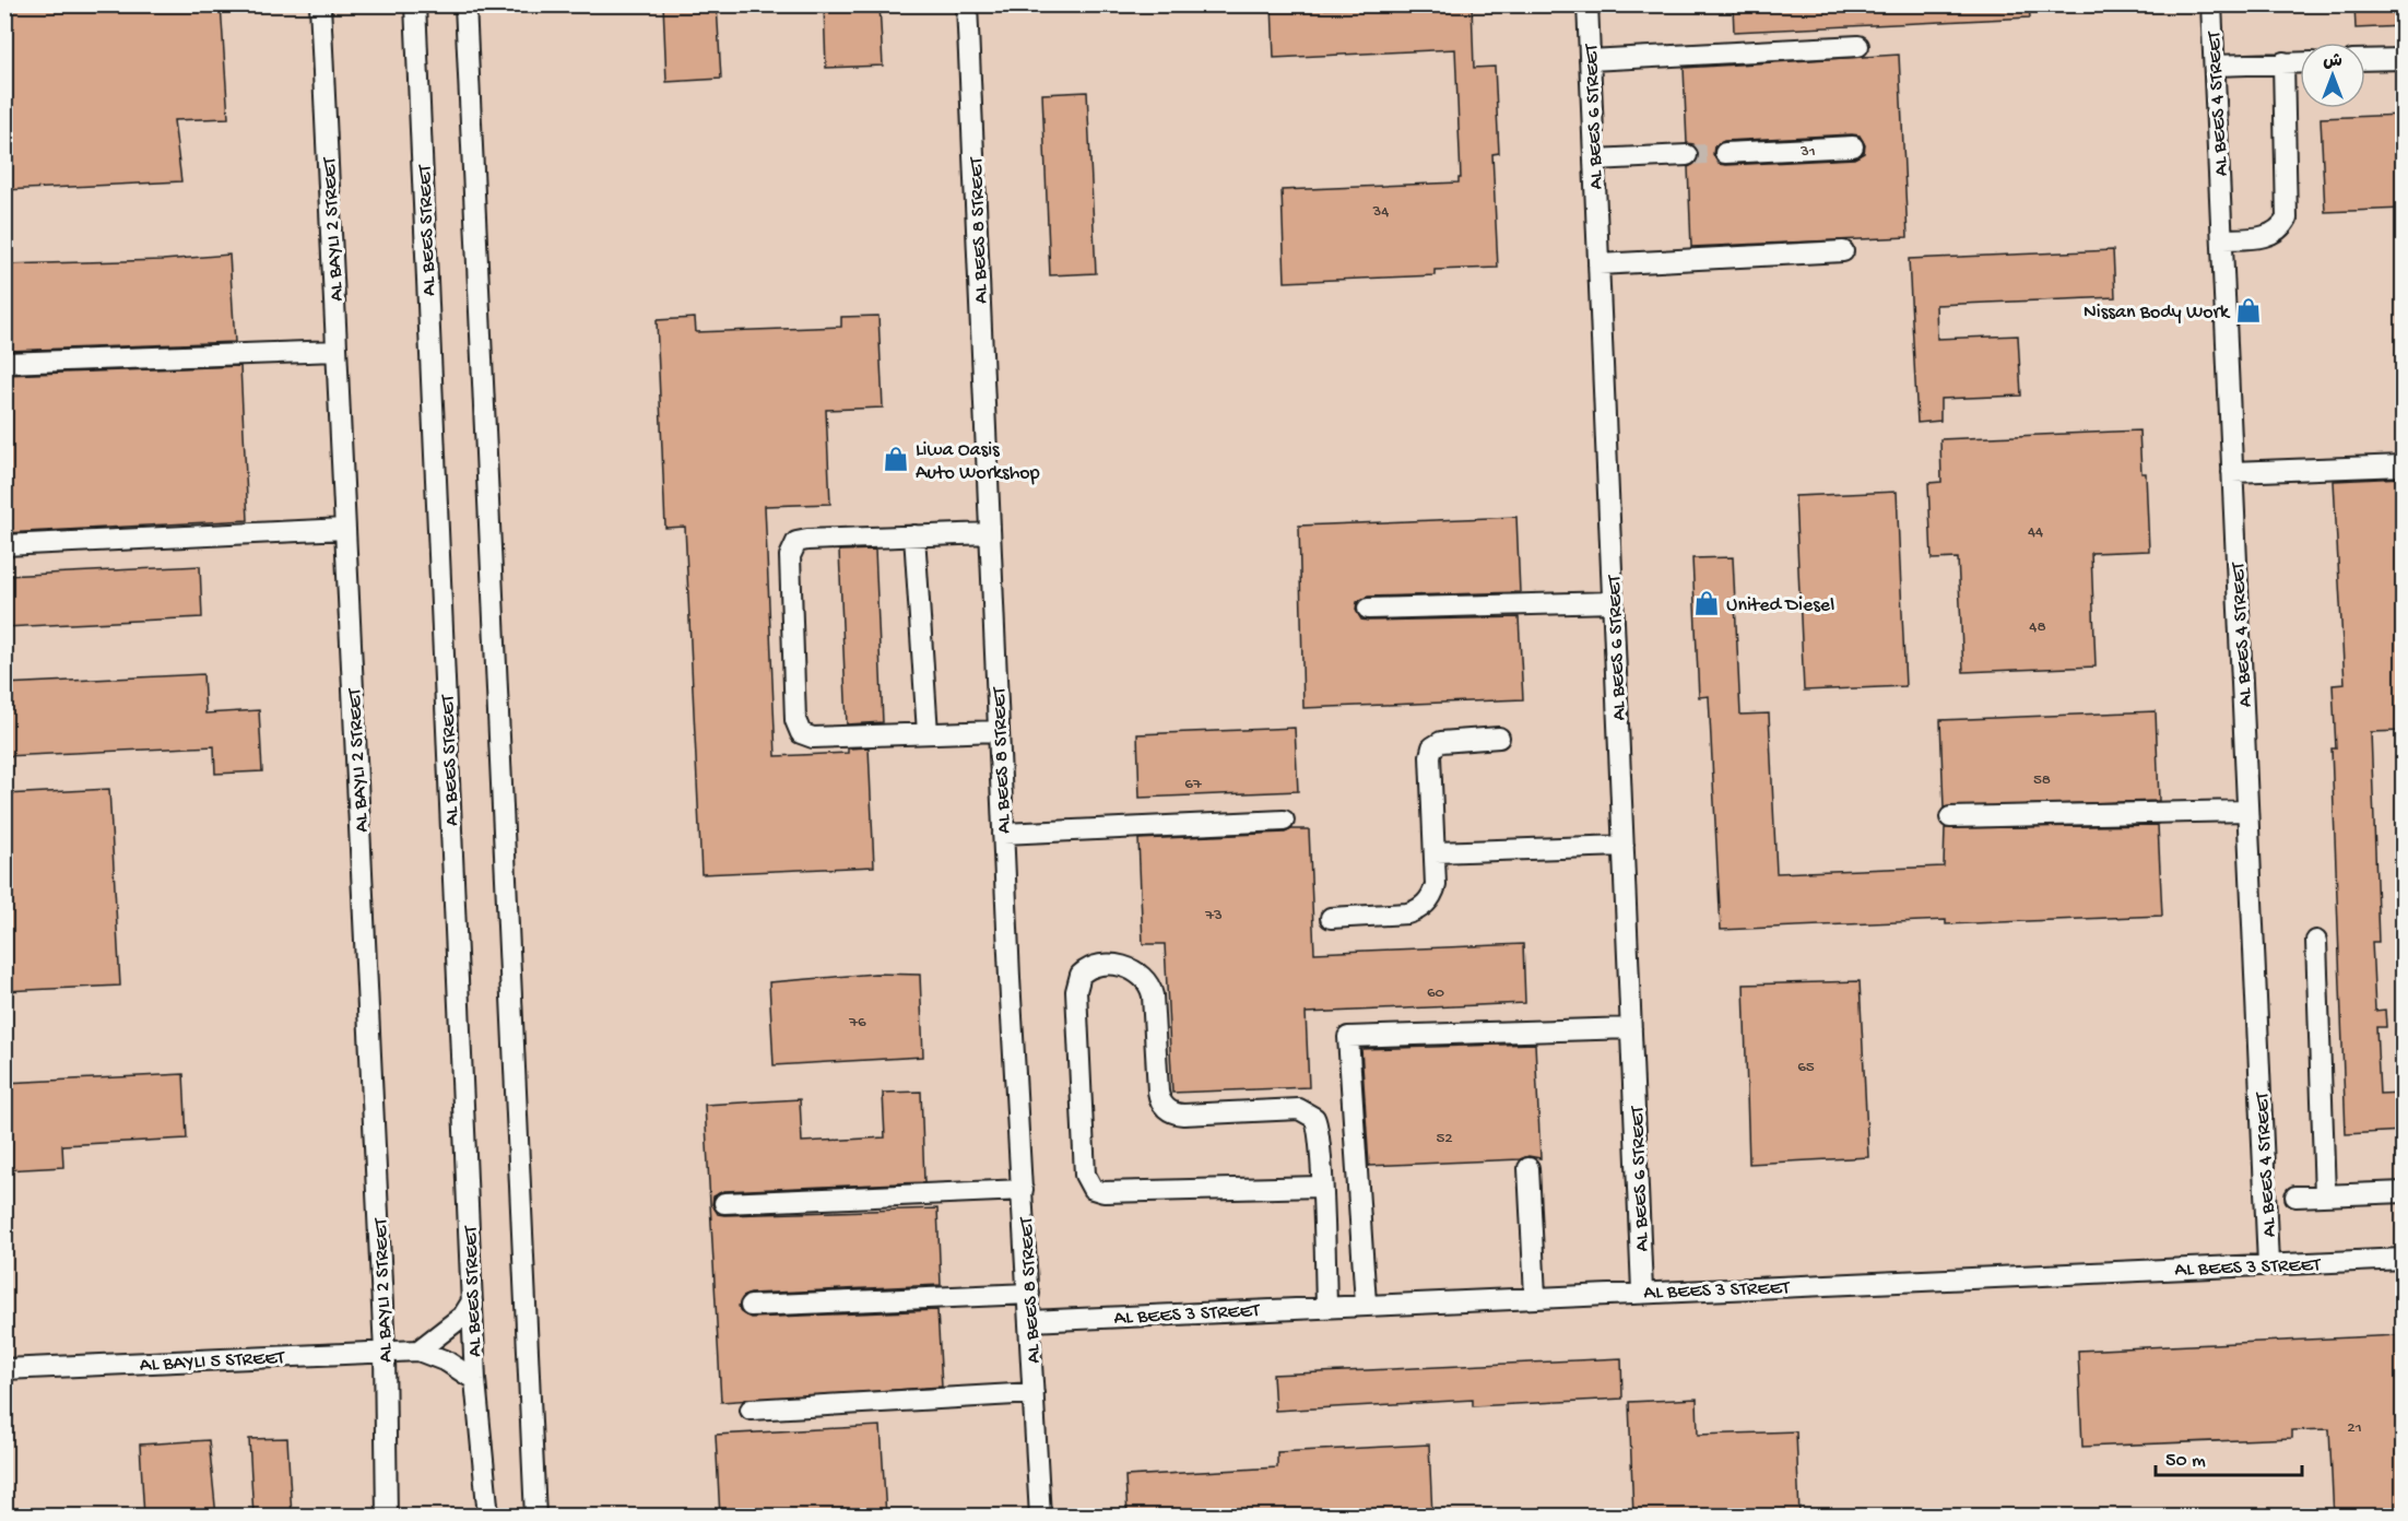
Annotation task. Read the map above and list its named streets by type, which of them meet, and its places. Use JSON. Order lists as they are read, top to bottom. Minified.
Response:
{"streets":{"street":["AL BEES 4 STREET","AL BEES 6 STREET","AL BAYLI 2 STREET","AL BEES STREET","AL BEES 8 STREET","AL BEES 3 STREET","AL BAYLI 5 STREET"]},"crossings":[["AL BEES 4 STREET","AL BEES 3 STREET"],["AL BEES 6 STREET","AL BEES 3 STREET"],["AL BAYLI 2 STREET","AL BAYLI 5 STREET"],["AL BEES STREET","AL BAYLI 5 STREET"],["AL BEES 8 STREET","AL BEES 3 STREET"]],"places":{"shop":["Nissan Body Work","Liwa Oasis Auto Workshop","United Diesel"]},"house_numbers":["31","34","44","48","58","67","73","60","76","65","52","21"],"scale_bar":"50 m","north":"top"}
